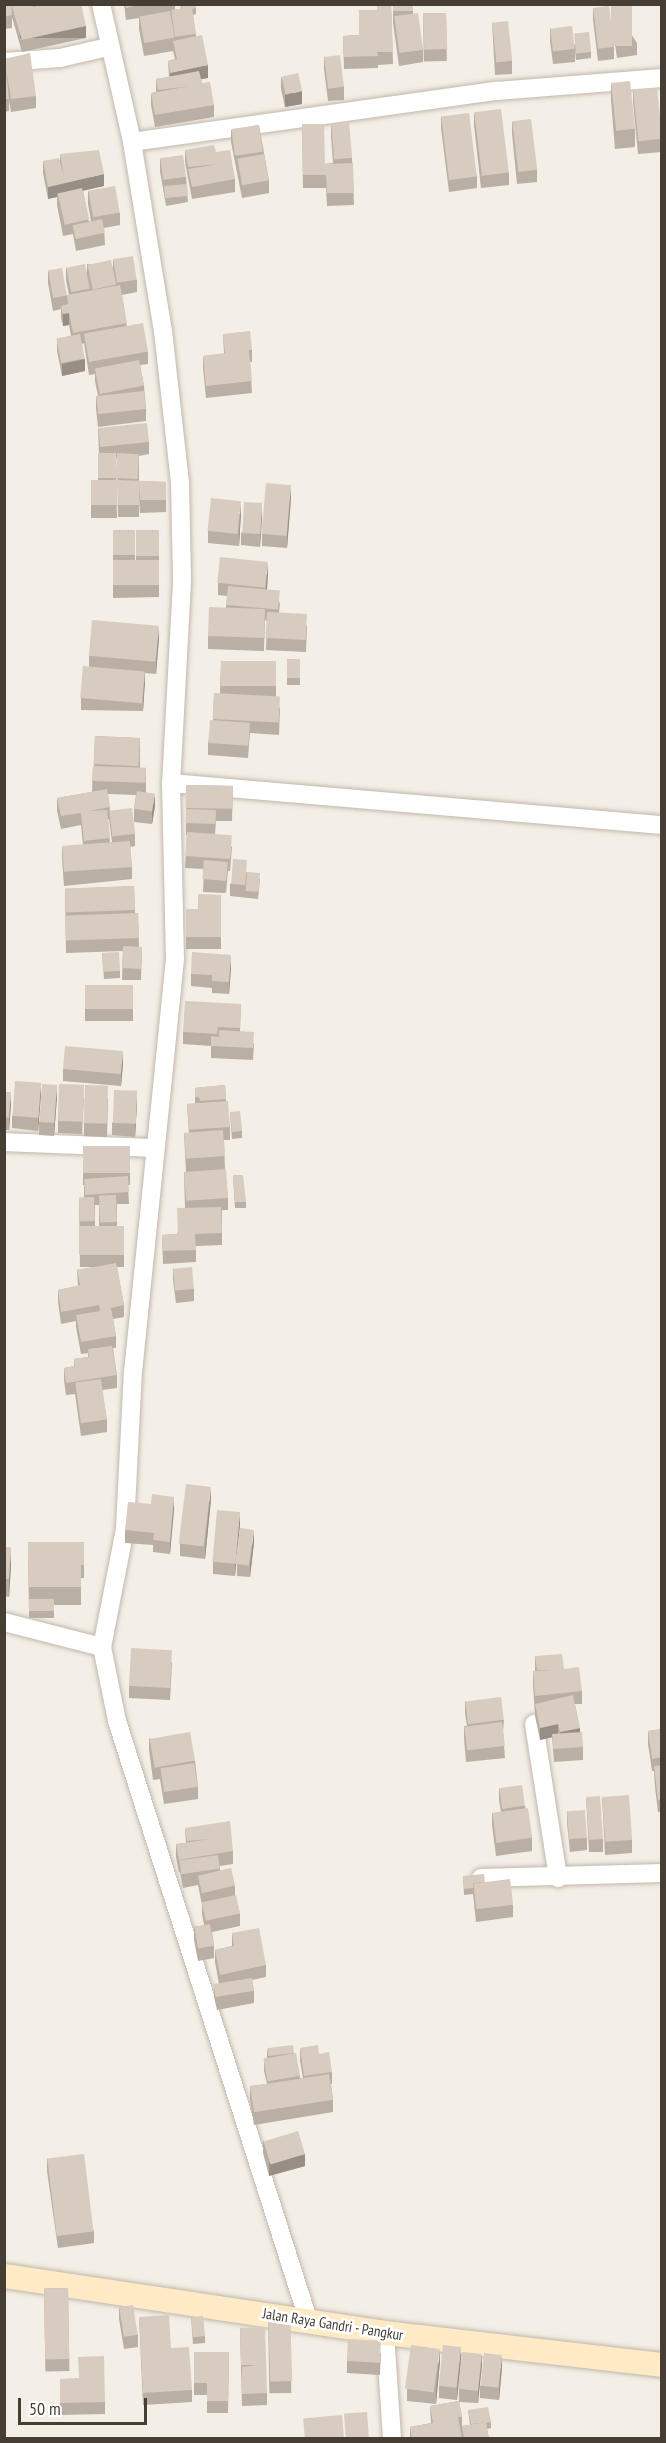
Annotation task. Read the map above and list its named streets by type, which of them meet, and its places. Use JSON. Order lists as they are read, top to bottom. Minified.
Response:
{"streets":{"street":["Jalan Raya Gandri - Pangkur"]},"scale_bar":"50 m"}
